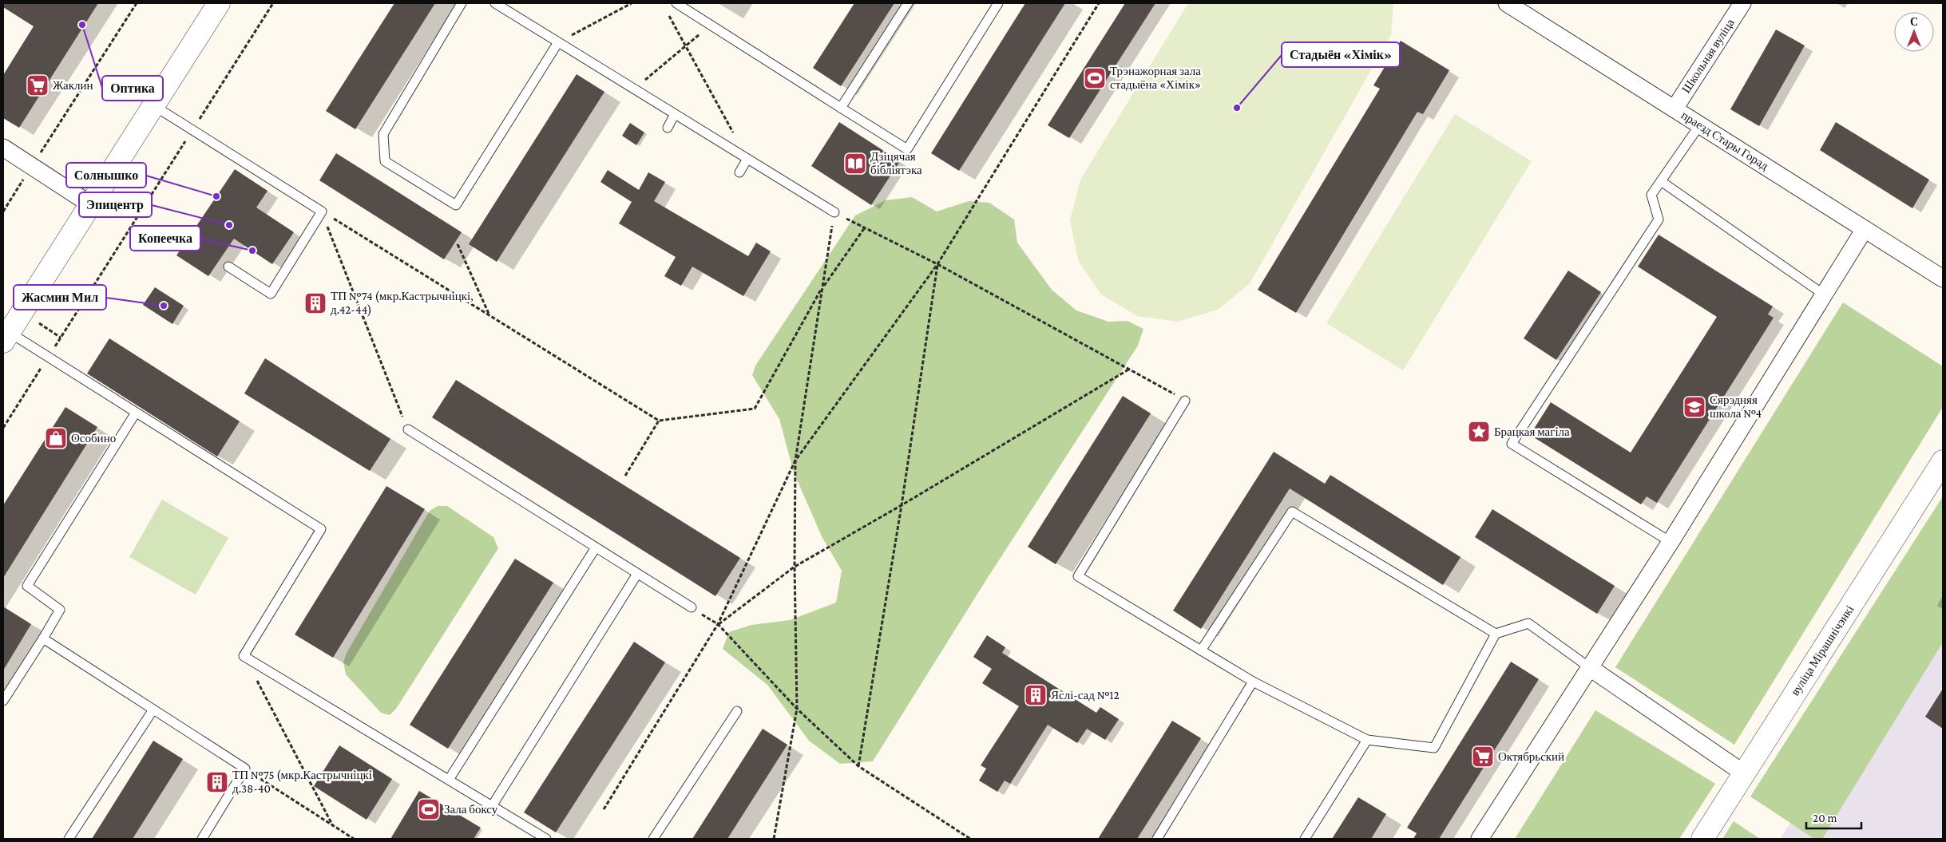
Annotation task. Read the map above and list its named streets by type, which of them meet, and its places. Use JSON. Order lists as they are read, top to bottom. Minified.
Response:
{"streets":{"street":["Школьная вуліца","праезд Стары Горад","вуліца Мірашнічэнкі"]},"crossings":[["Школьная вуліца","праезд Стары Горад"]],"places":{"other":["Оптика","Стадыён «Хімік»","Солнышко","Эпицентр","Копеечка","Жасмин Мил"],"sports":["Трэнажорная зала стадыёна «Хімік»","Зала боксу"],"supermarket":["Жаклин","Октябрьский"],"library":["Дзіцячая бібліятэка"],"building":["ТП №74 (мкр.Кастрычніцкі, д.42-44)","Яслі-сад №12","ТП №75 (мкр.Кастрычніцкі д.38-40"],"school or university":["Сярэдняя школа №4"],"place":["Брацкая магіла"],"shop":["Особино"]},"scale_bar":"20 m","north":"top"}
